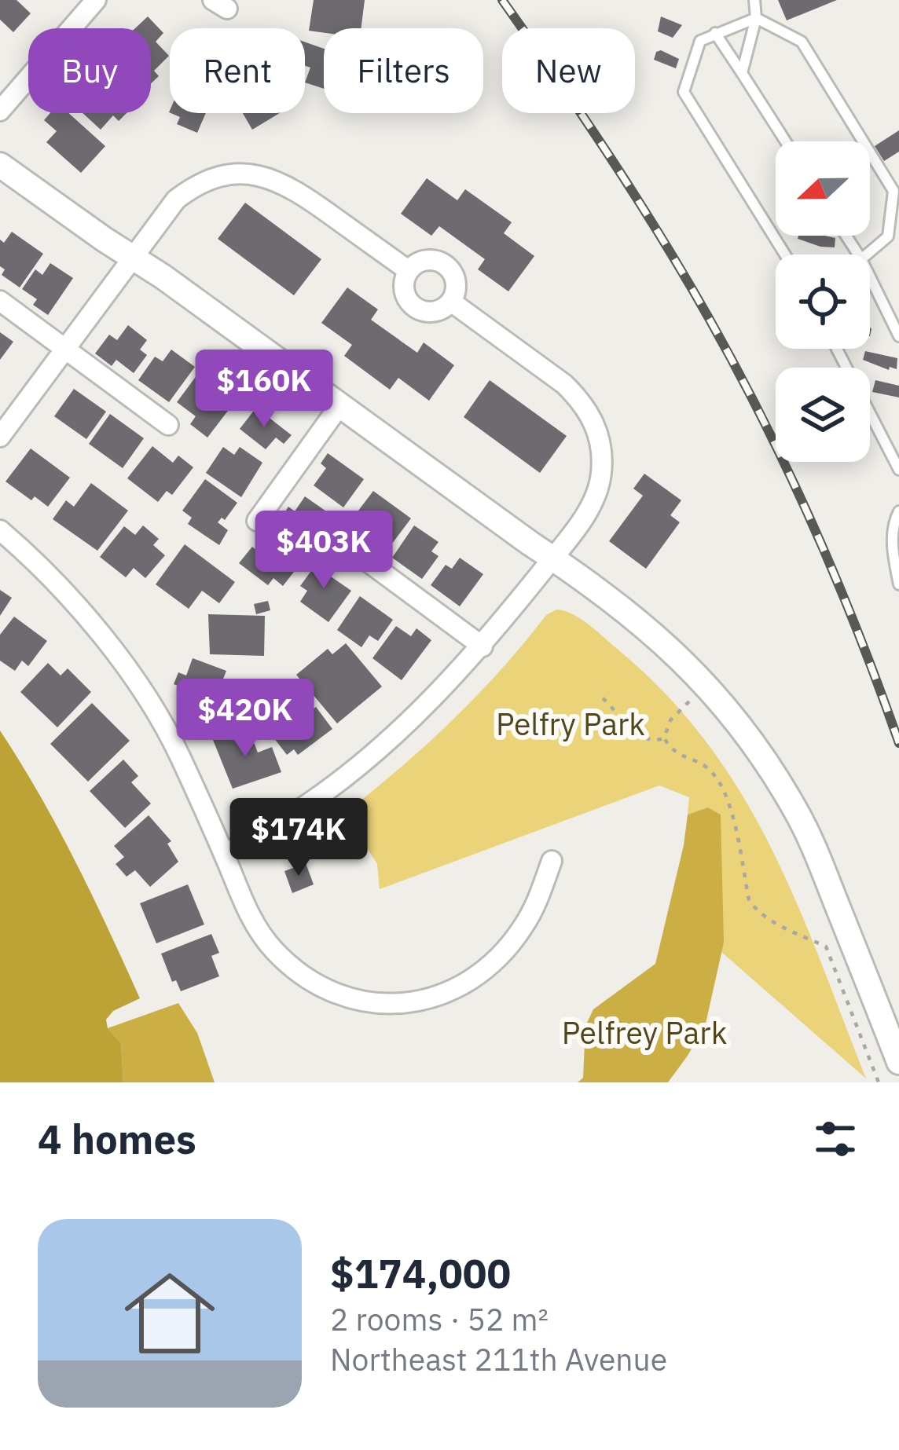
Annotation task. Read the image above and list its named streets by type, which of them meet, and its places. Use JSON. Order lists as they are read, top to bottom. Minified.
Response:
{"parks":["Pelfry Park","Pelfrey Park"],"north":"left","page":{"chip":["Buy","Rent","Filters","New"],"price":["$160K","$403K","$420K","$174K"],"heading":"4 homes","list":[{"name":"$174,000","note":"2 rooms · 52 m² · Northeast 211th Avenue"}]}}
